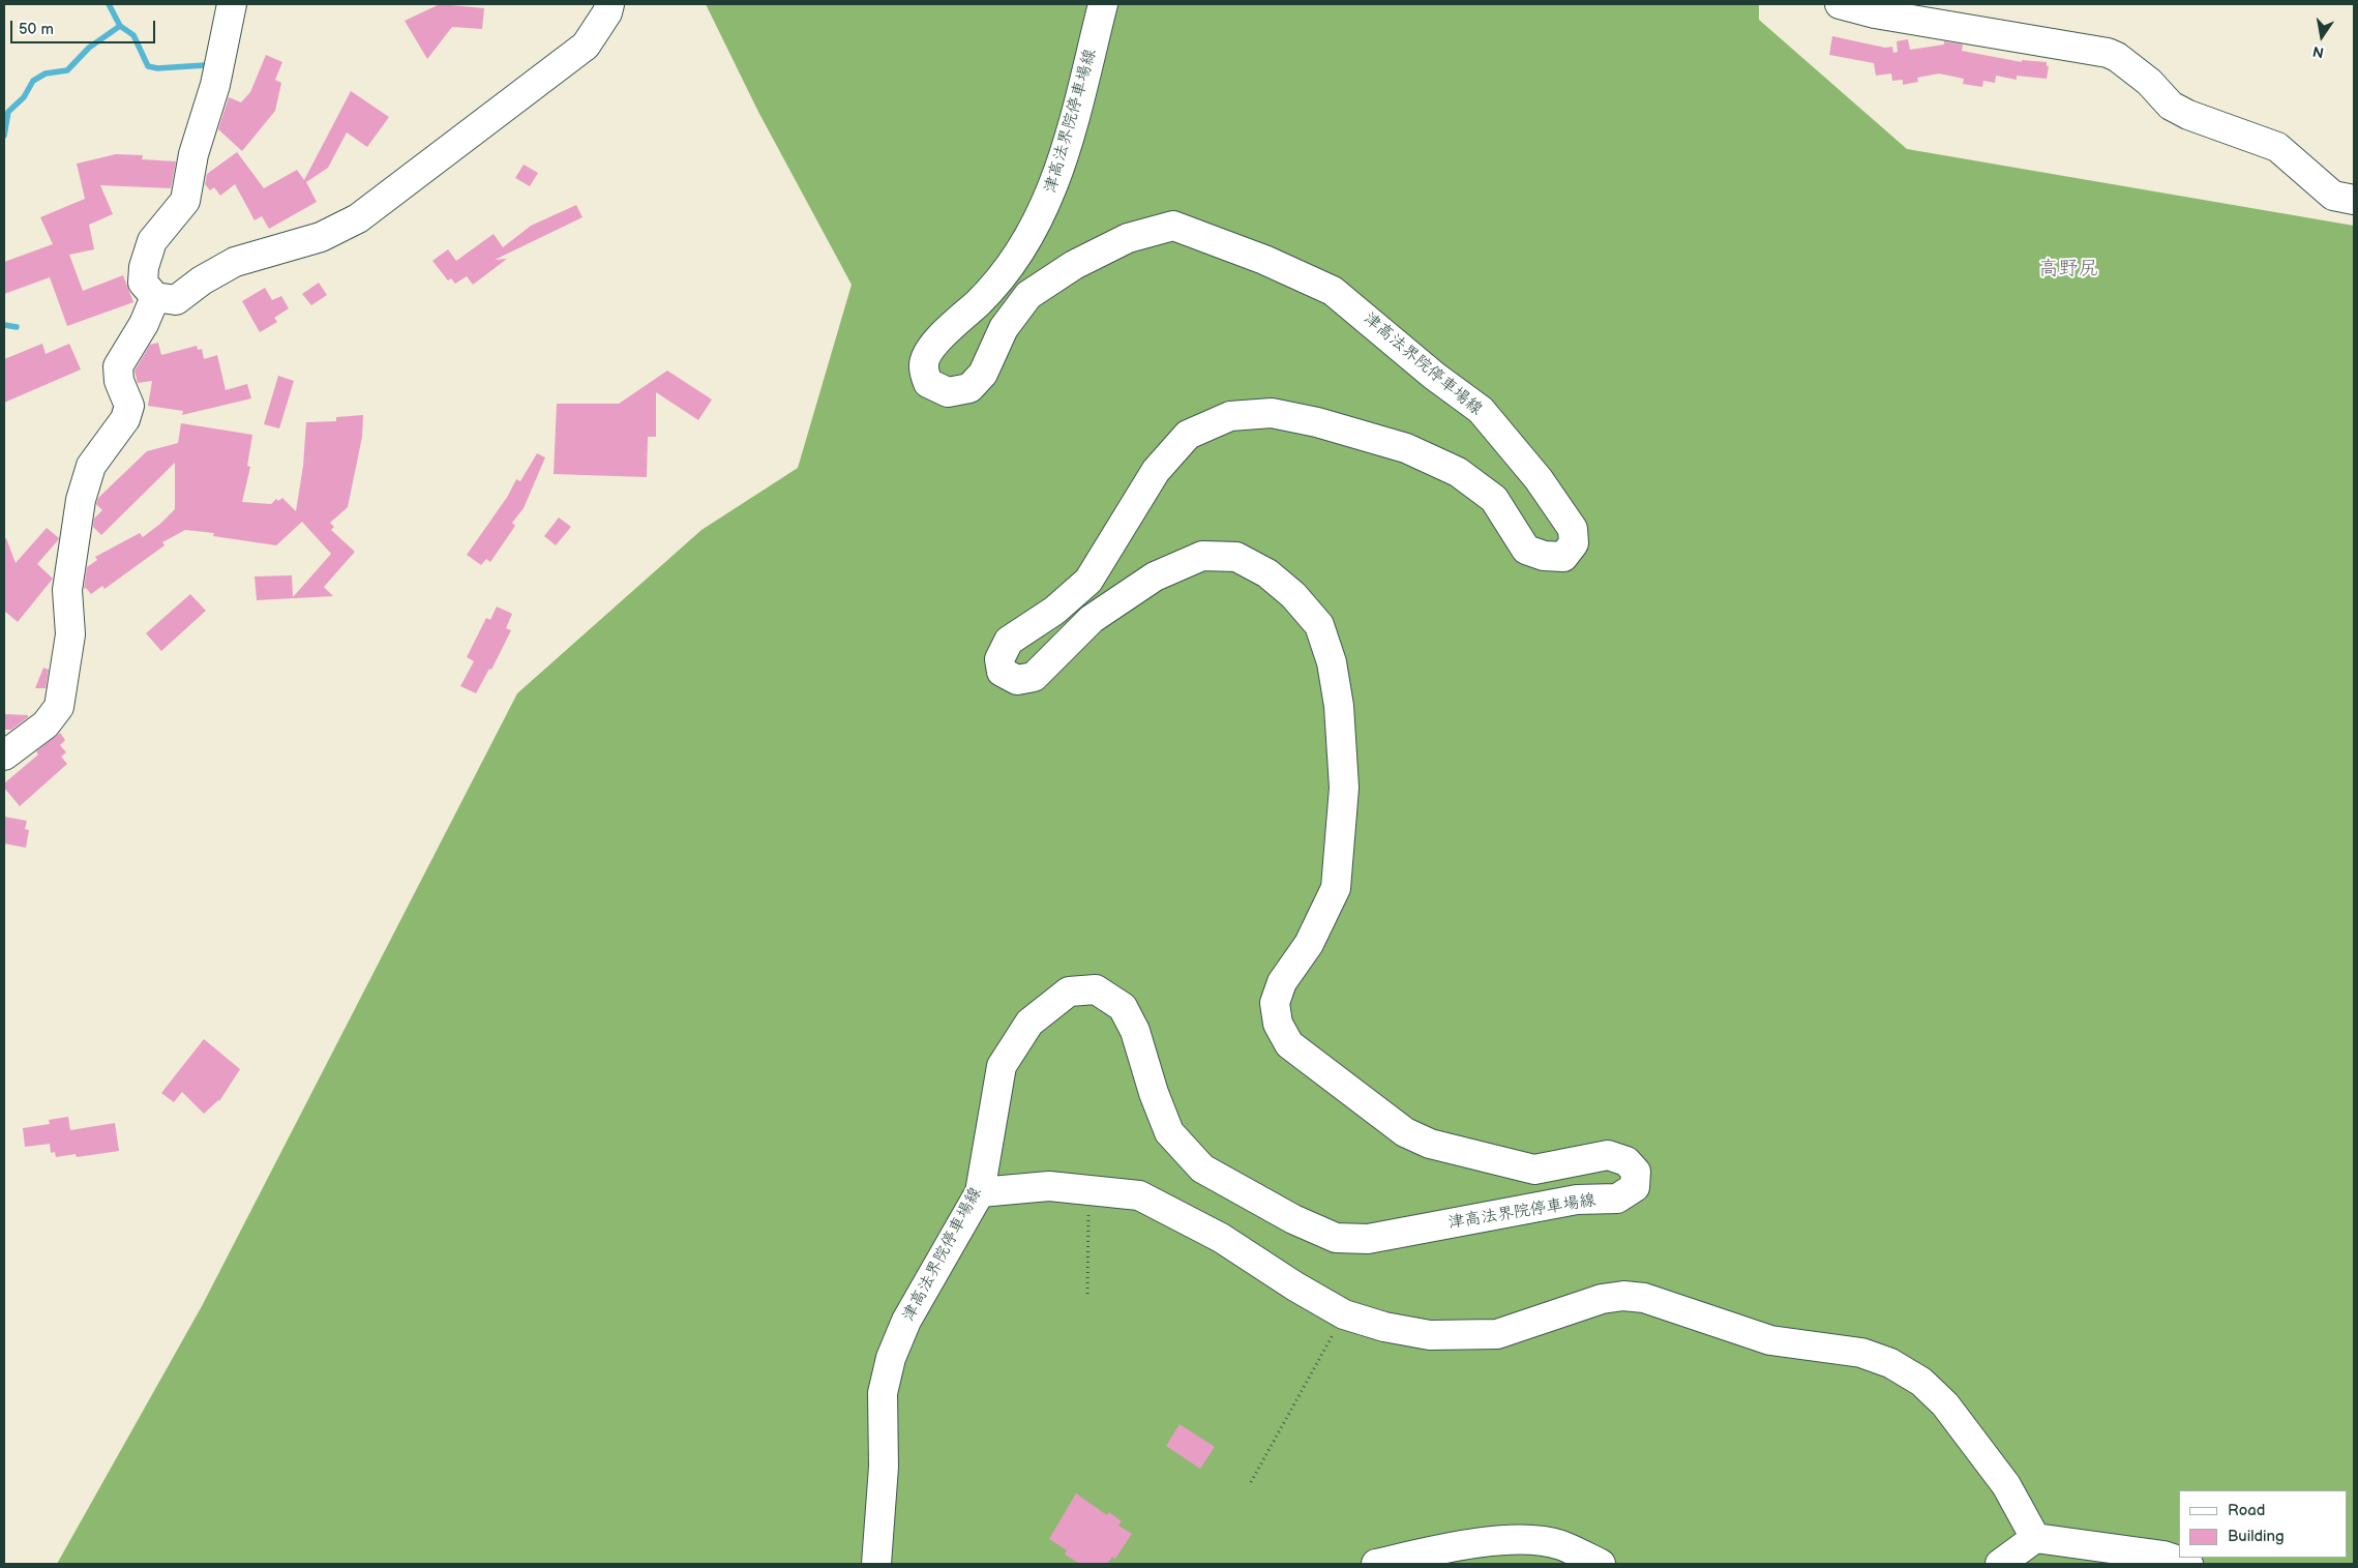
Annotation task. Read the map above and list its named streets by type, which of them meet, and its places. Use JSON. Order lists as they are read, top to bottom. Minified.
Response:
{"streets":{"main road":["津高法界院停車場線"]},"districts":["高野尻"],"legend":["Road","Building"],"scale_bar":"50 m","north":"bottom"}
